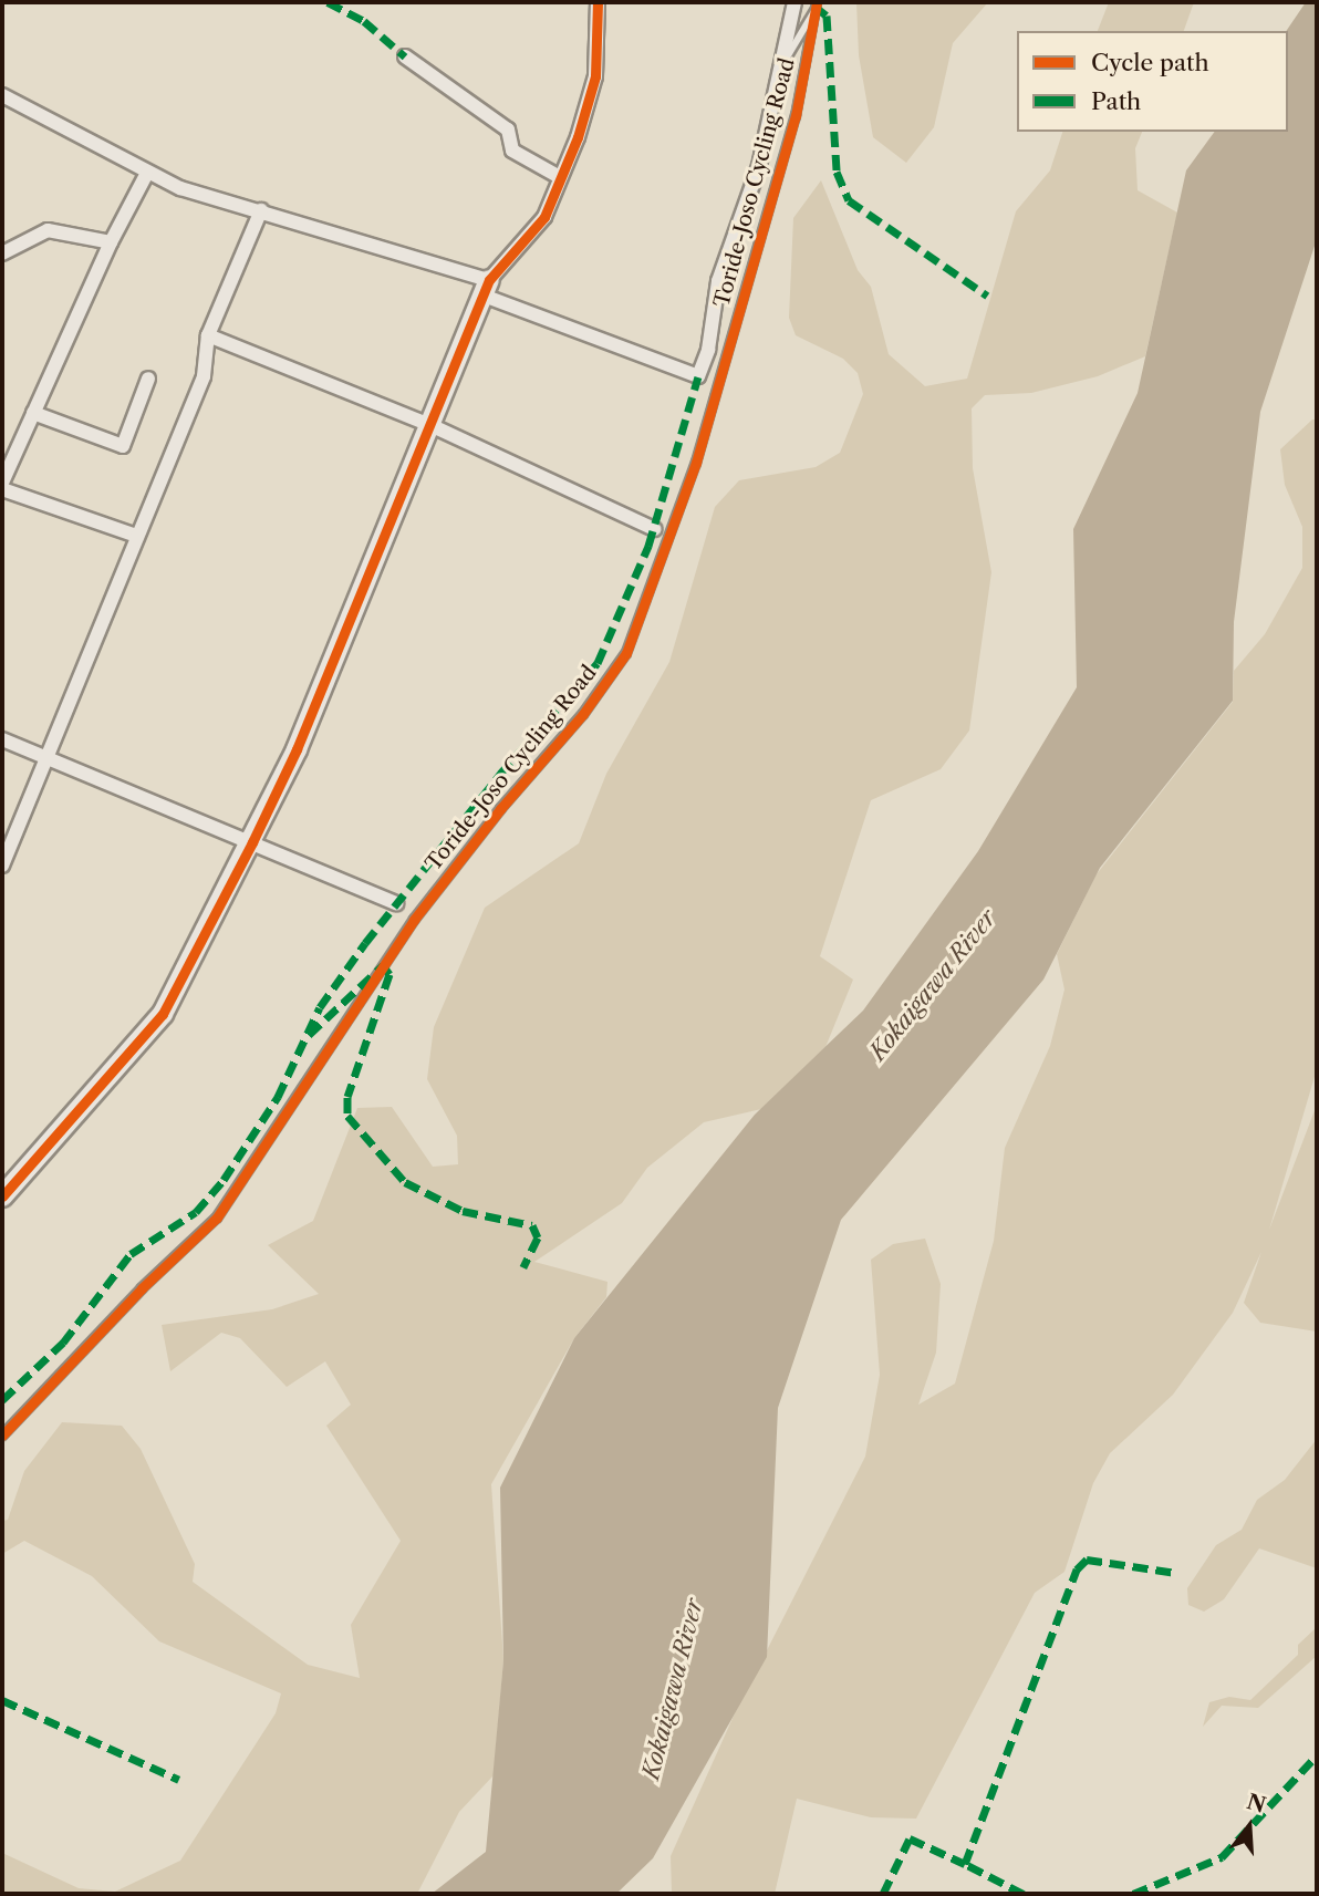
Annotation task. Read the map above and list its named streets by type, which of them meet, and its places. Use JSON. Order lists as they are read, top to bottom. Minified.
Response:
{"streets":{"lane":["Toride-Joso Cycling Road"]},"water":["Kokaigawa River"],"legend":["Cycle path","Path"],"north":"top"}
